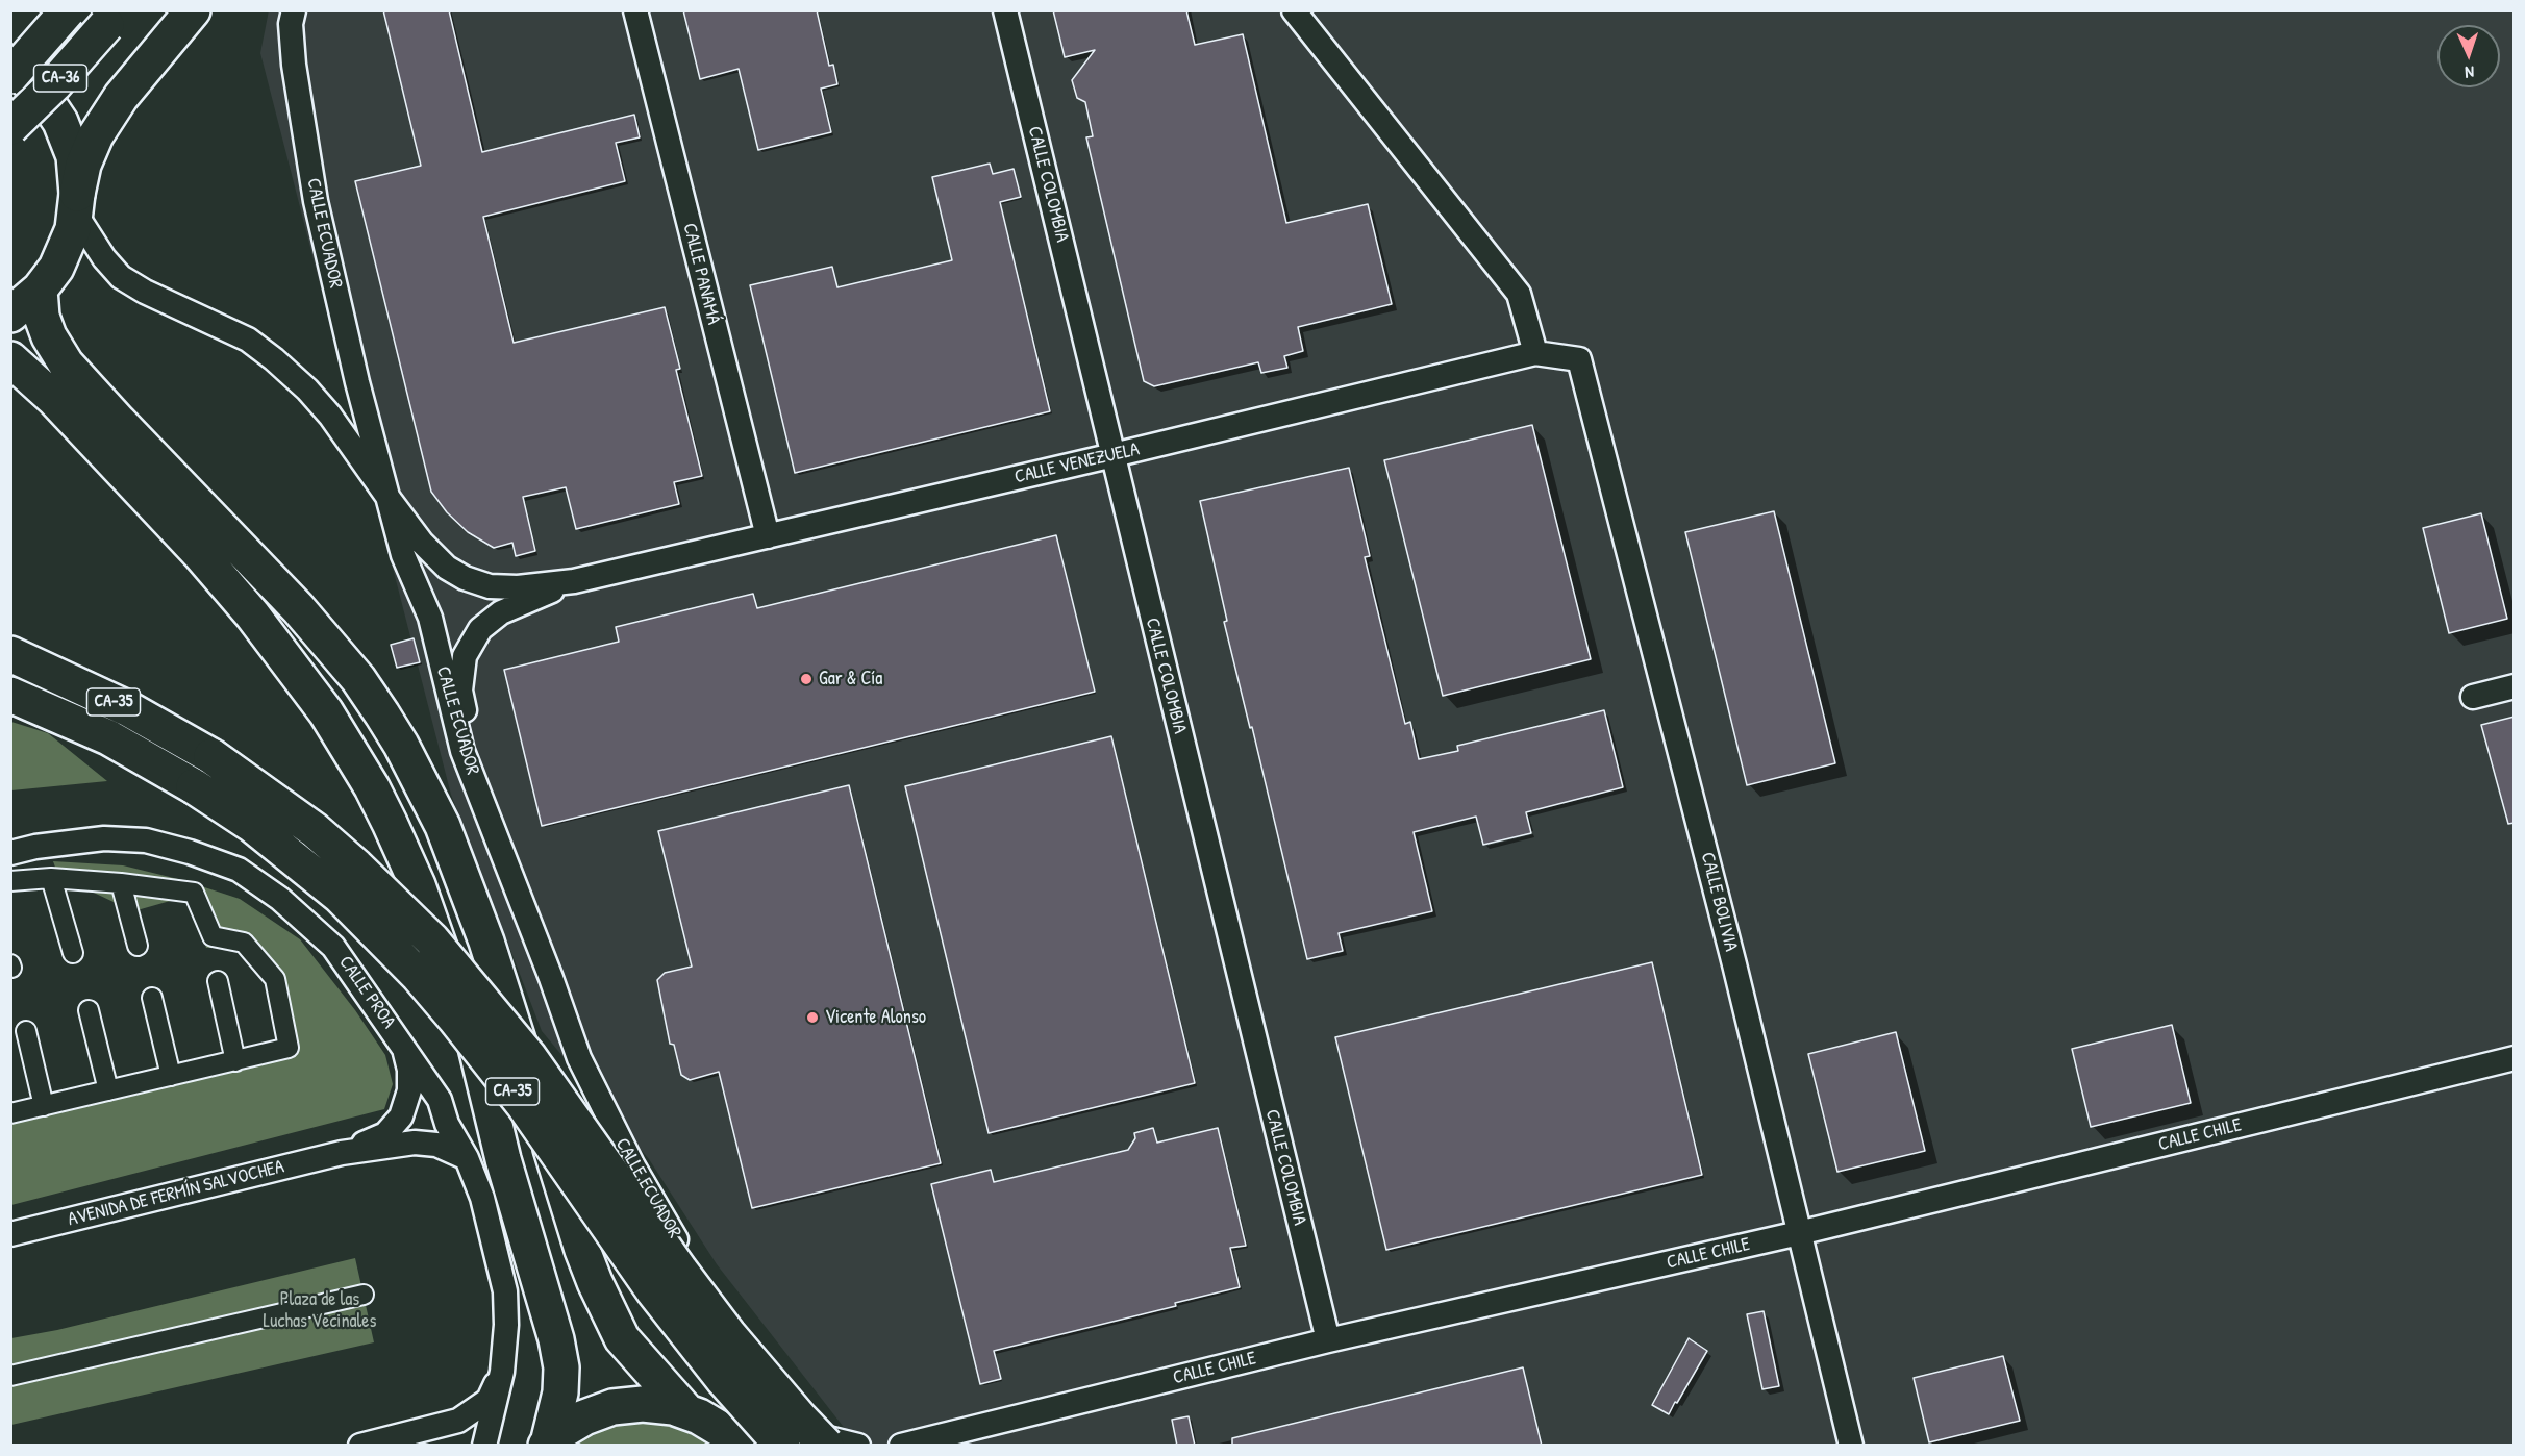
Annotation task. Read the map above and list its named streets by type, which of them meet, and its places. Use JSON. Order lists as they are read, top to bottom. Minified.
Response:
{"streets":{"main road":["CA-36","CA-35"],"street":["CALLE COLOMBIA","CALLE ECUADOR","CALLE PANAMÁ","CALLE VENEZUELA","CALLE BOLIVIA","CALLE PROA","CALLE CHILE","AVENIDA DE FERMÍN SALVOCHEA"]},"crossings":[["CALLE COLOMBIA","CALLE VENEZUELA"],["CALLE COLOMBIA","CALLE CHILE"],["CALLE ECUADOR","CA-35"],["CALLE PANAMÁ","CALLE VENEZUELA"],["CALLE VENEZUELA","CALLE BOLIVIA"],["CALLE BOLIVIA","CALLE CHILE"]],"parks":["Plaza de las Luchas Vecinales"],"places":["Gar & Cía","Vicente Alonso"],"north":"bottom"}
